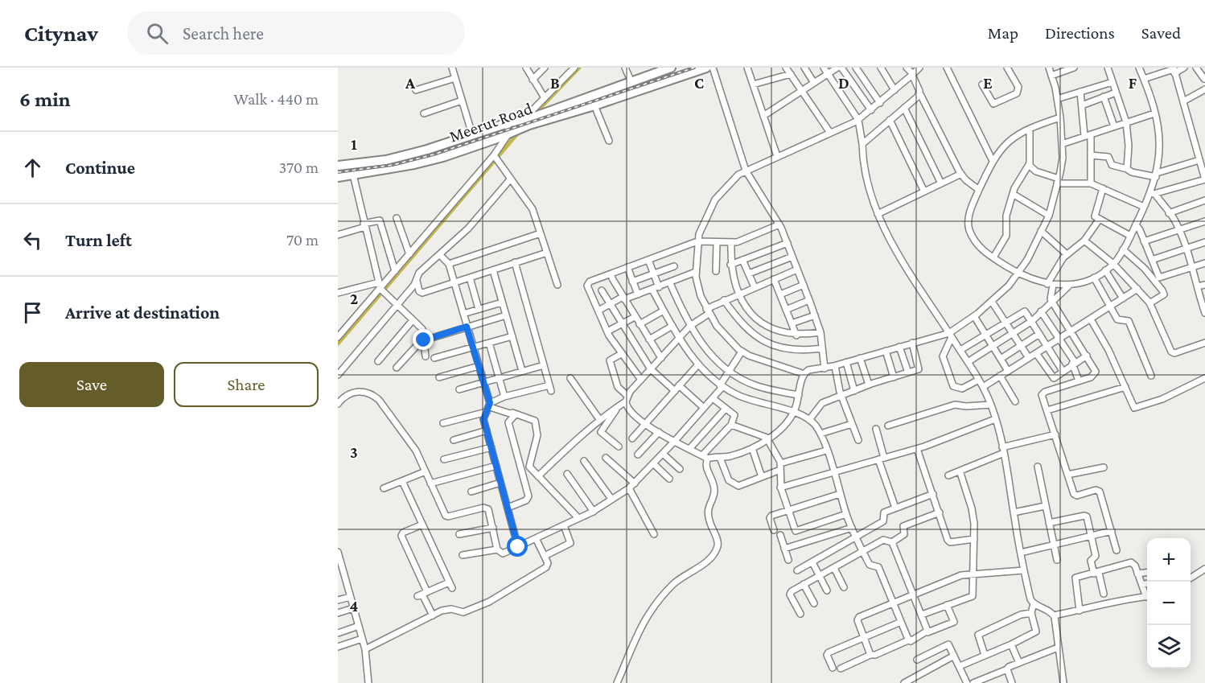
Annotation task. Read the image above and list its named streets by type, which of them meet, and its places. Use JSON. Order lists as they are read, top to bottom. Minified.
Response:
{"streets":{"highway":["Meerut Road"]},"page":{"header":"Citynav","search":"Search here","nav":["Map","Directions","Saved"],"heading":["6 min","Walk · 440 m"],"list":[["Continue","370 m"],["Turn left","70 m"],"Arrive at destination"],"buttons":["Save","Share"],"map_buttons":["+","−"]},"grid":{"columns":["A","B","C","D","E","F"],"rows":["1","2","3","4"]}}
